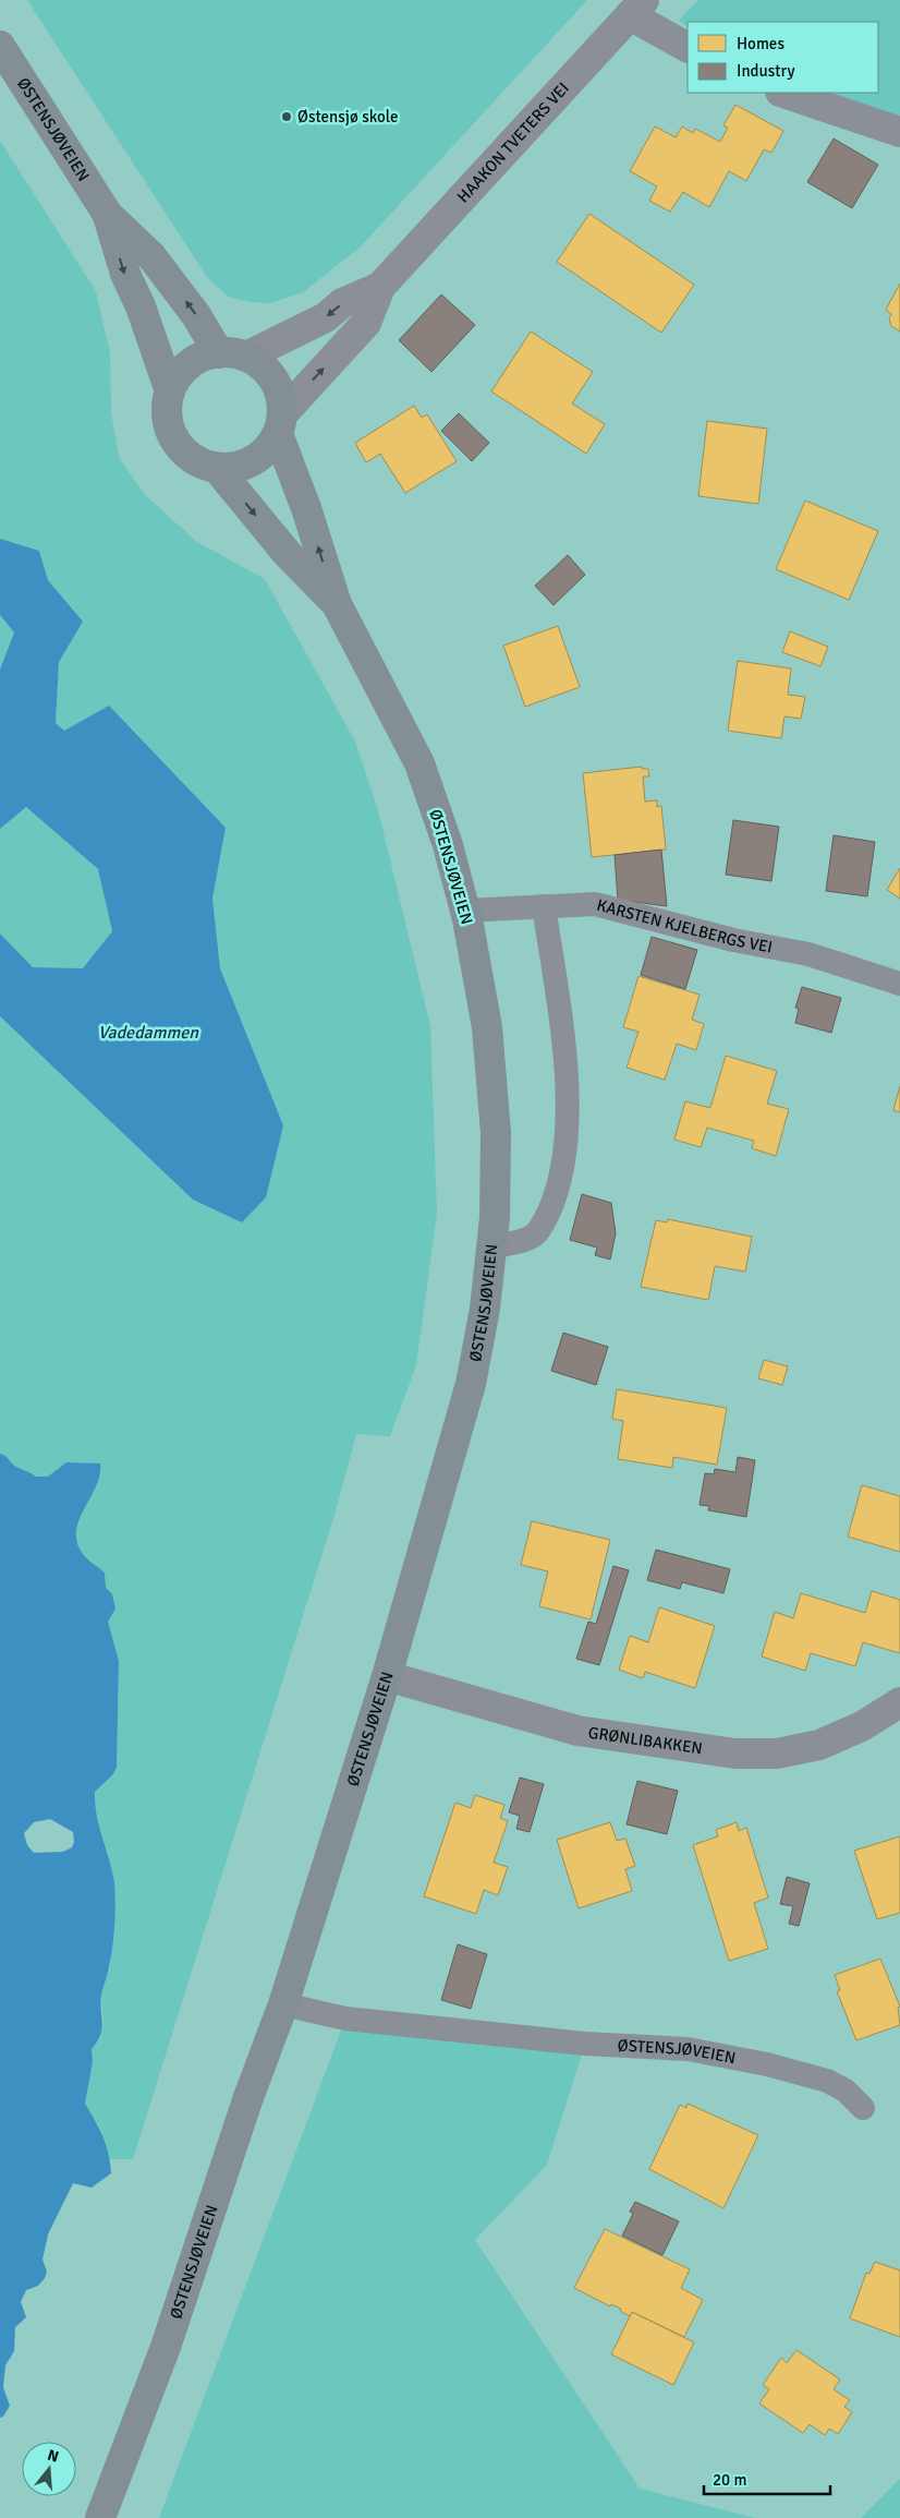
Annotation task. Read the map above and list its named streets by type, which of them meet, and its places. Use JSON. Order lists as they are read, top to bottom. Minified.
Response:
{"streets":{"main road":["ØSTENSJØVEIEN"],"street":["HAAKON TVETERS VEI","GRØNLIBAKKEN"],"lane":["KARSTEN KJELBERGS VEI"]},"crossings":[["ØSTENSJØVEIEN","HAAKON TVETERS VEI"],["ØSTENSJØVEIEN","KARSTEN KJELBERGS VEI"],["ØSTENSJØVEIEN","GRØNLIBAKKEN"]],"water":["Vadedammen"],"places":["Østensjø skole"],"legend":["Homes","Industry"],"scale_bar":"20 m","north":"top"}
